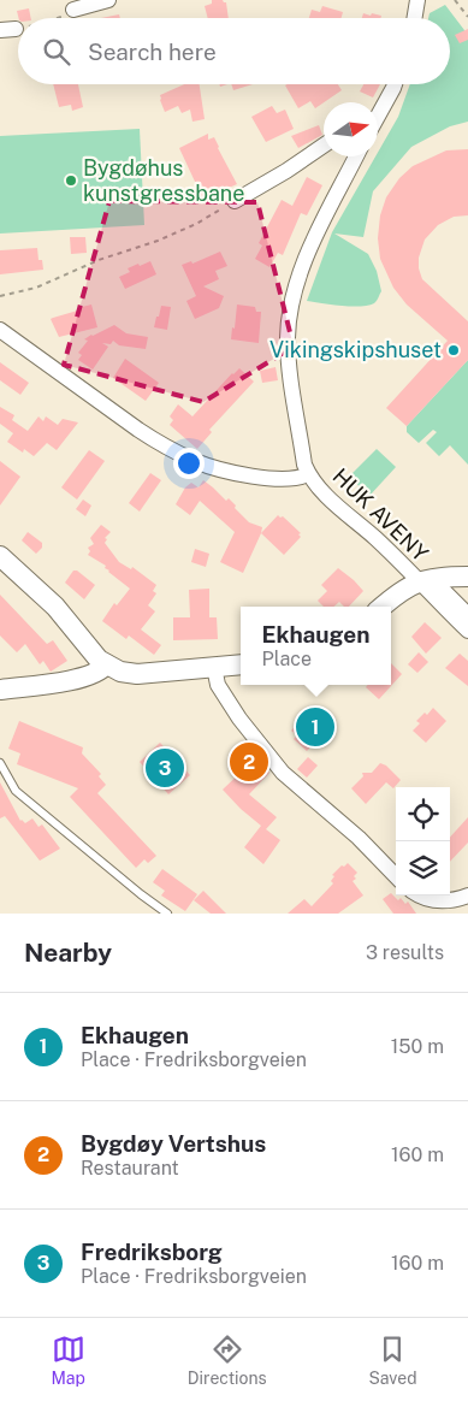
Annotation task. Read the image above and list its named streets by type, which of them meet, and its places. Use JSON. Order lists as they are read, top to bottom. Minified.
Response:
{"streets":{"street":["HUK AVENY"]},"places":["Bygdøhus kunstgressbane","Vikingskipshuset"],"north":"right","page":{"search":"Search here","popup":["Ekhaugen","Place"],"pins":["1","2","3"],"heading":["Nearby","3 results"],"list":[{"mark":"1","name":"Ekhaugen","note":"Place · Fredriksborgveien","value":"150 m"},{"mark":"2","name":"Bygdøy Vertshus","note":"Restaurant","value":"160 m"},{"mark":"3","name":"Fredriksborg","note":"Place · Fredriksborgveien","value":"160 m"}],"nav":["Map","Directions","Saved"]}}
